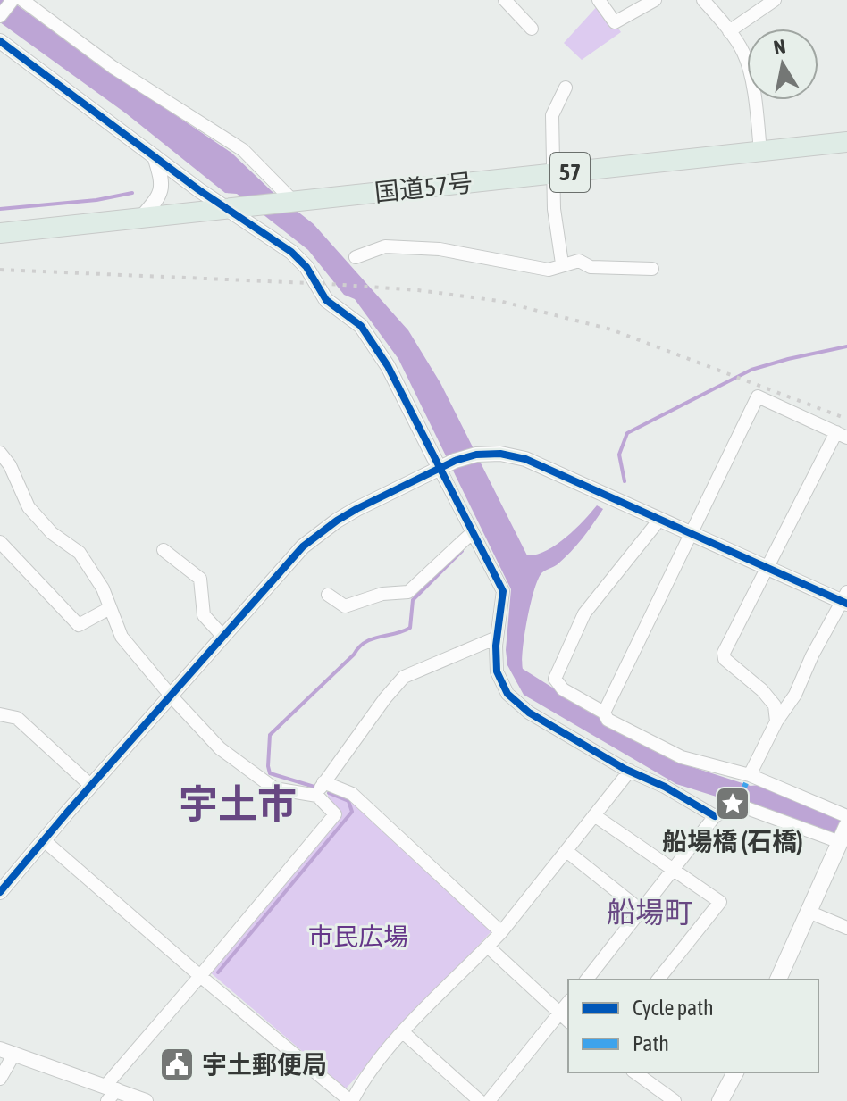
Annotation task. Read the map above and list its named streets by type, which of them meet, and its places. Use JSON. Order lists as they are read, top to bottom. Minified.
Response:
{"streets":{"highway":["57","国道57号"]},"districts":["宇土市","船場町"],"parks":["市民広場"],"places":{"place":["船場橋 (石橋)"],"public building":["宇土郵便局"]},"legend":["Cycle path","Path"],"north":"top"}
